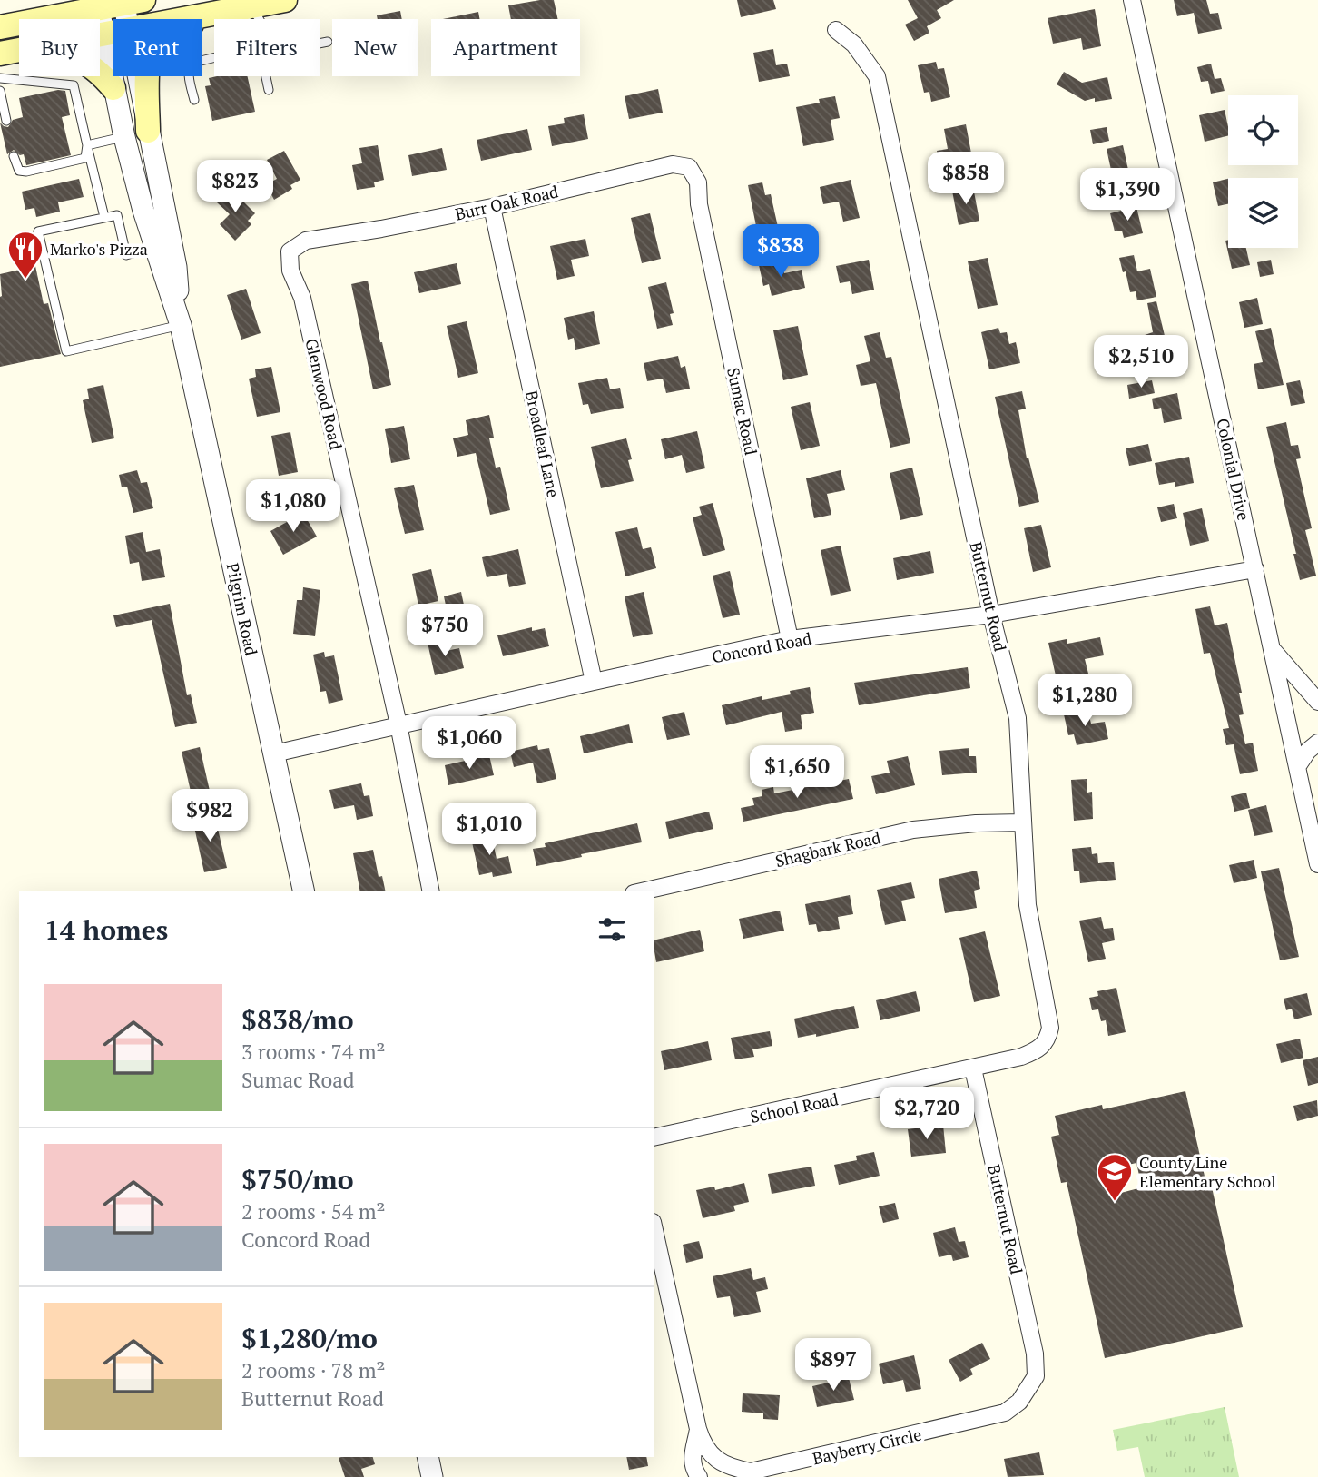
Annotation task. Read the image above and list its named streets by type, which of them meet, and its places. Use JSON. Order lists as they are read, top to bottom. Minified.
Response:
{"streets":{"street":["Burr Oak Road","Glenwood Road","Sumac Road","Broadleaf Lane","Colonial Drive","Butternut Road","Pilgrim Road","Concord Road","Shagbark Road","School Road","Bayberry Circle"]},"crossings":[["Burr Oak Road","Glenwood Road"],["Burr Oak Road","Sumac Road"],["Burr Oak Road","Broadleaf Lane"],["Glenwood Road","Concord Road"],["Sumac Road","Concord Road"],["Broadleaf Lane","Concord Road"],["Colonial Drive","Concord Road"],["Butternut Road","Concord Road"],["Butternut Road","Shagbark Road"],["Butternut Road","School Road"],["Butternut Road","Bayberry Circle"],["Pilgrim Road","Concord Road"]],"places":{"restaurant":["Marko's Pizza"],"school or university":["County Line Elementary School"]},"page":{"chip":["Buy","Rent","Filters","New","Apartment"],"price":["$858","$823","$1,390","$838","$2,510","$1,080","$750","$1,280","$1,060","$1,650","$982","$1,010","$2,720","$897"],"heading":"14 homes","list":[{"name":"$838/mo","note":"3 rooms · 74 m² · Sumac Road"},{"name":"$750/mo","note":"2 rooms · 54 m² · Concord Road"},{"name":"$1,280/mo","note":"2 rooms · 78 m² · Butternut Road"}]}}
